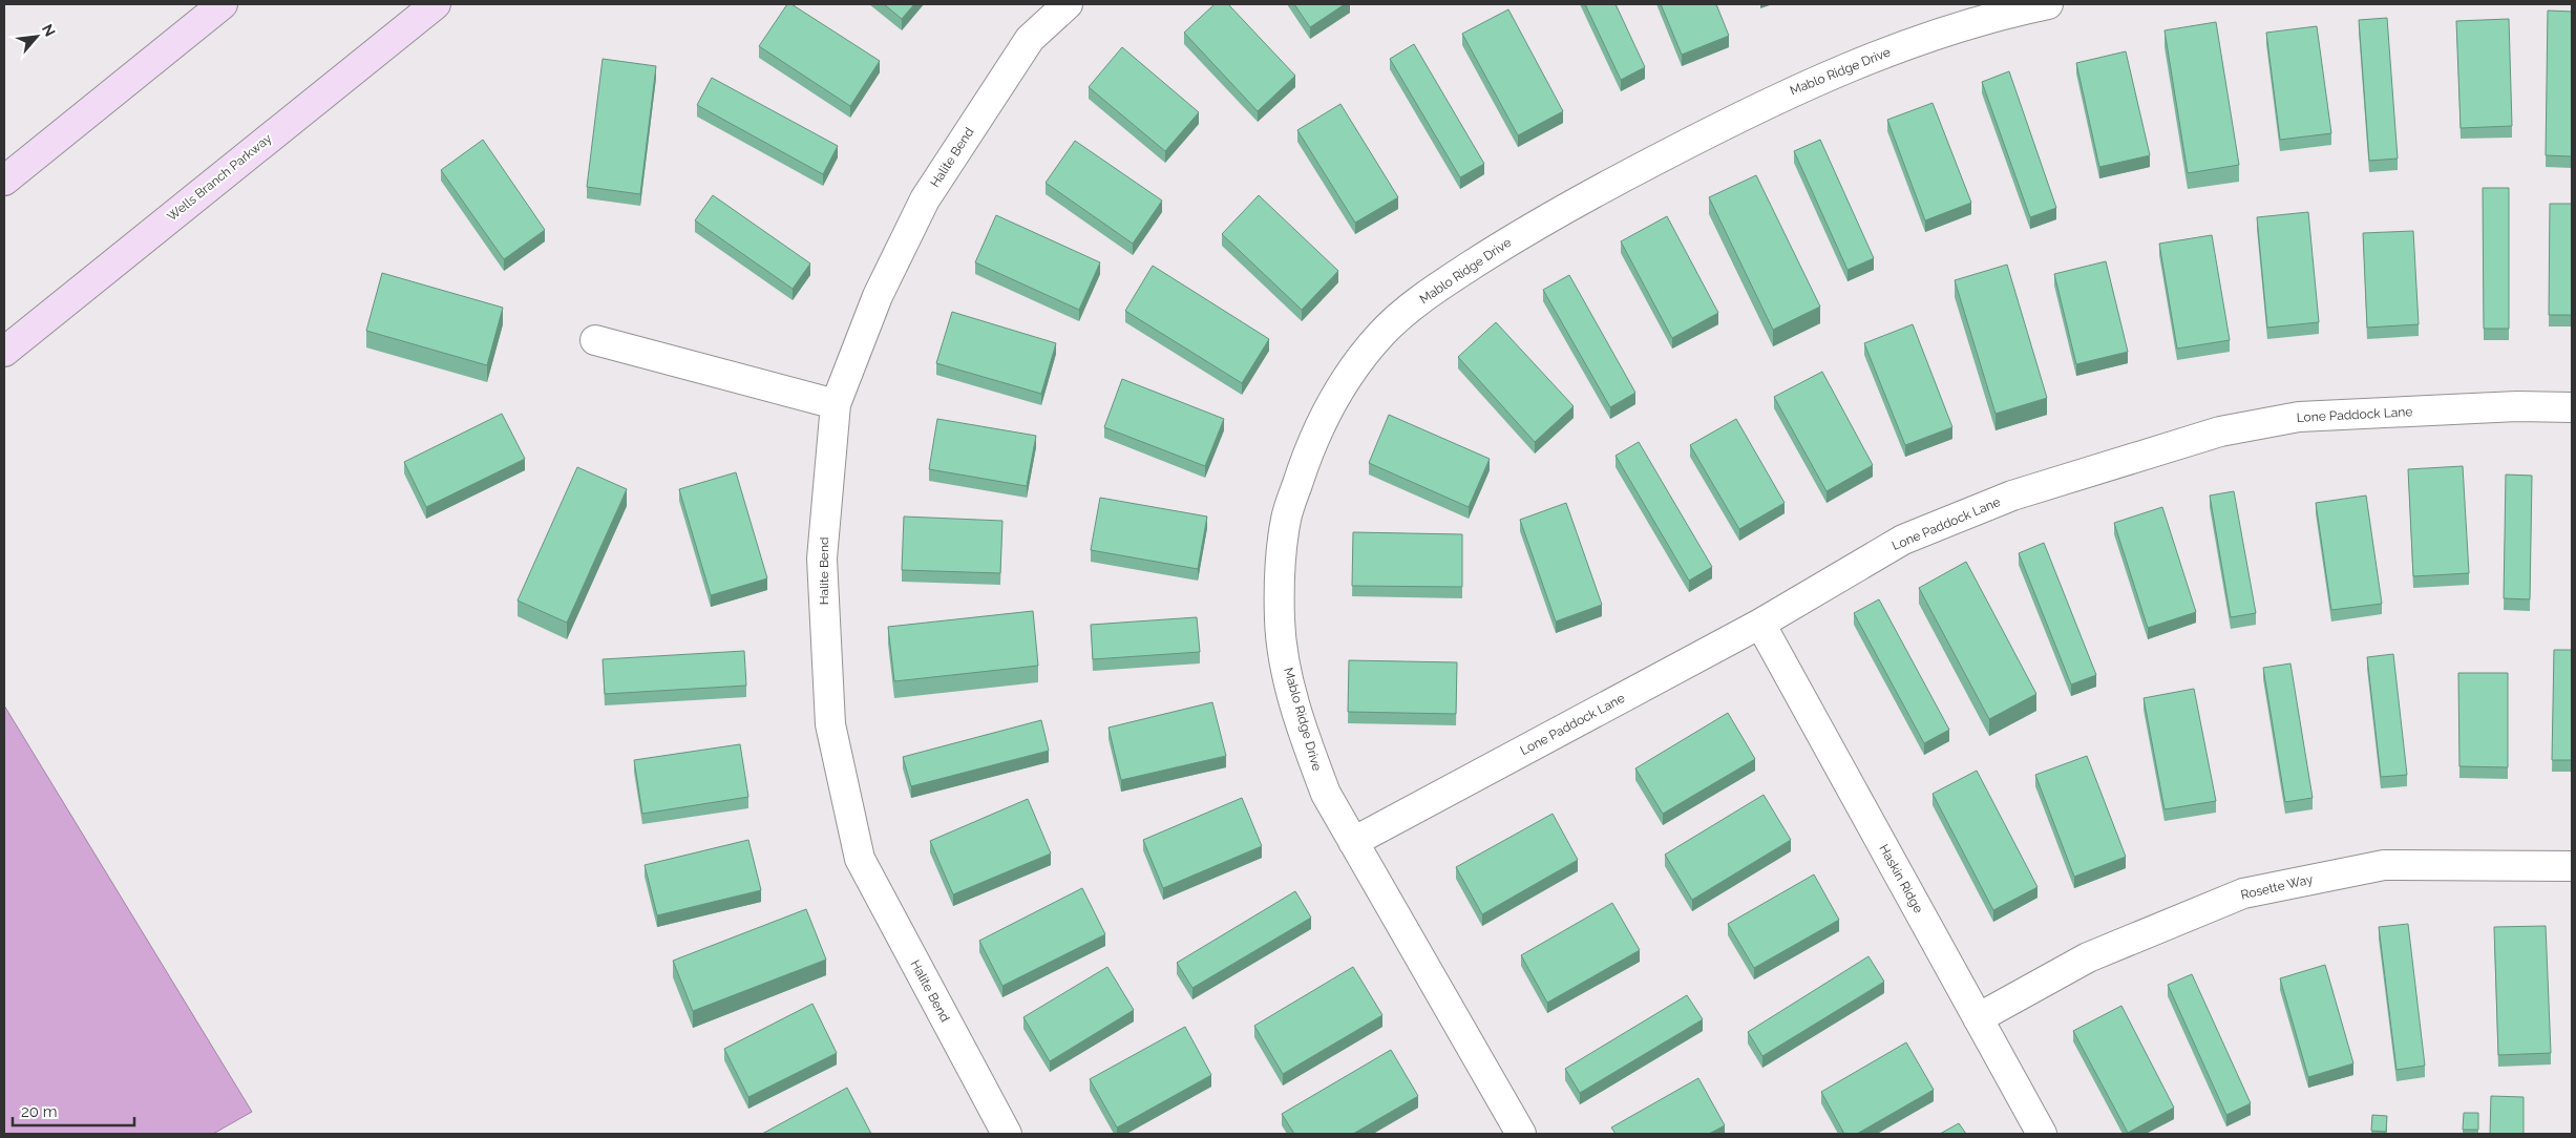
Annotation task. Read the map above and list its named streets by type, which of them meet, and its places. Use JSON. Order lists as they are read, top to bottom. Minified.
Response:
{"streets":{"street":["Mablo Ridge Drive","Halite Bend","Wells Branch Parkway","Lone Paddock Lane","Haskin Ridge","Rosette Way"]},"crossings":[["Mablo Ridge Drive","Lone Paddock Lane"],["Lone Paddock Lane","Haskin Ridge"],["Haskin Ridge","Rosette Way"]],"scale_bar":"20 m","north":"top right"}
